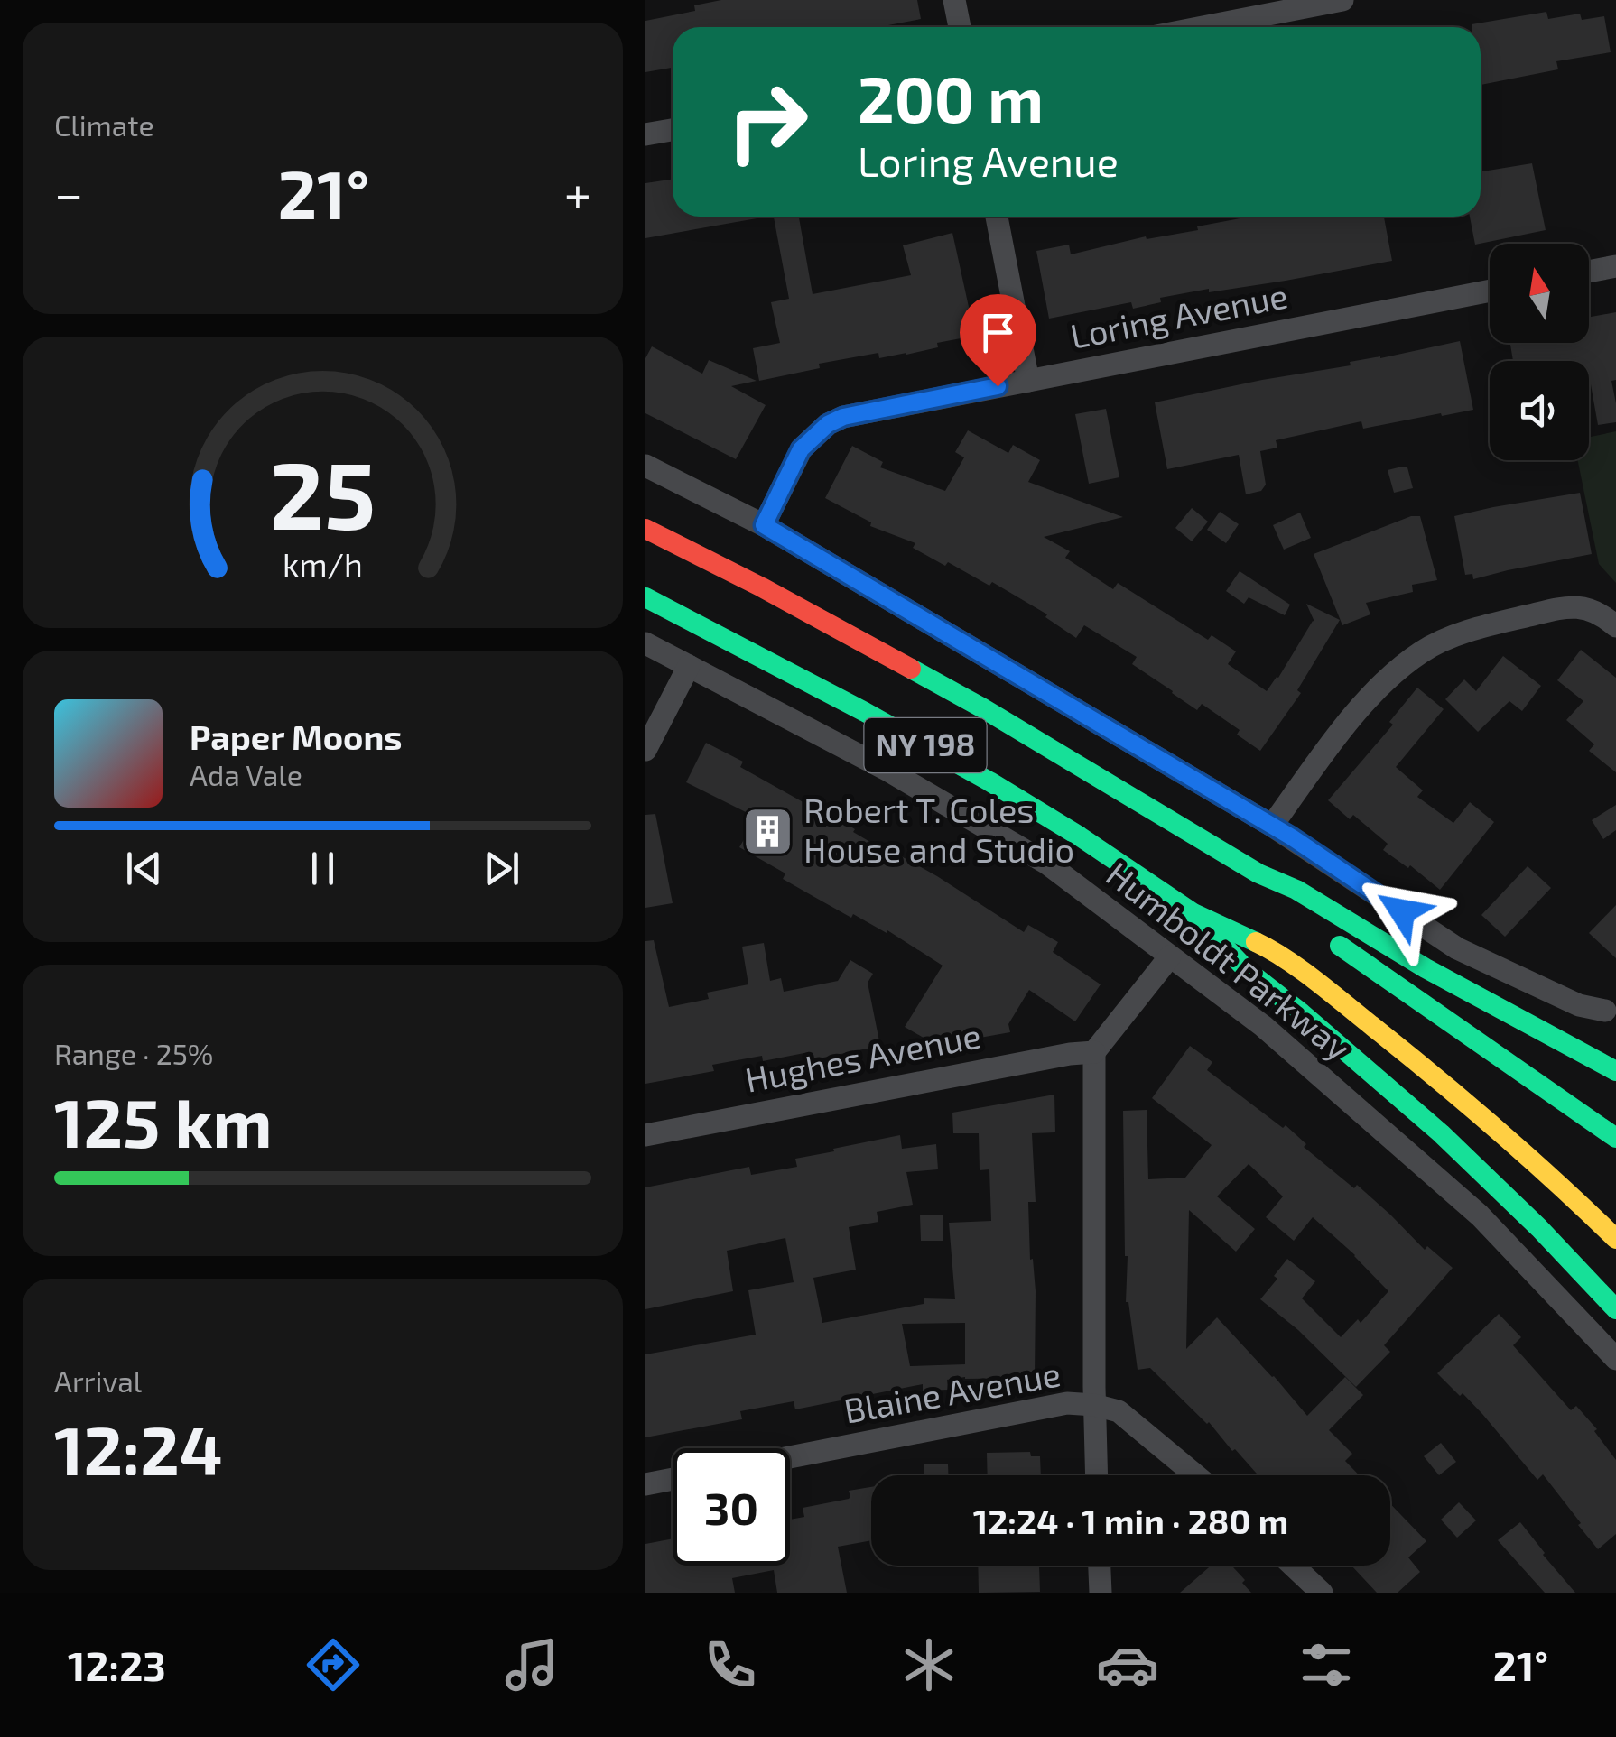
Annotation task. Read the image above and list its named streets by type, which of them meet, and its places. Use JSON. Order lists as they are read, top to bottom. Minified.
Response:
{"streets":{"highway":["NY 198"],"street":["Loring Avenue","Humboldt Parkway","Hughes Avenue","Blaine Avenue"]},"places":{"building":["Robert T. Coles House and Studio"]},"north":"top","page":{"tile":["Climate",["Range · 25%","125 km"],["Arrival","12:24"]],"turn":["200 m","Loring Avenue"],"heat":["−","21°","+"],"song":["Paper Moons","Ada Vale"],"limit":"30","trip":"12:24 · 1 min · 280 m","tabs":["12:23","21°"],"gauge":["25","km/h"]}}
